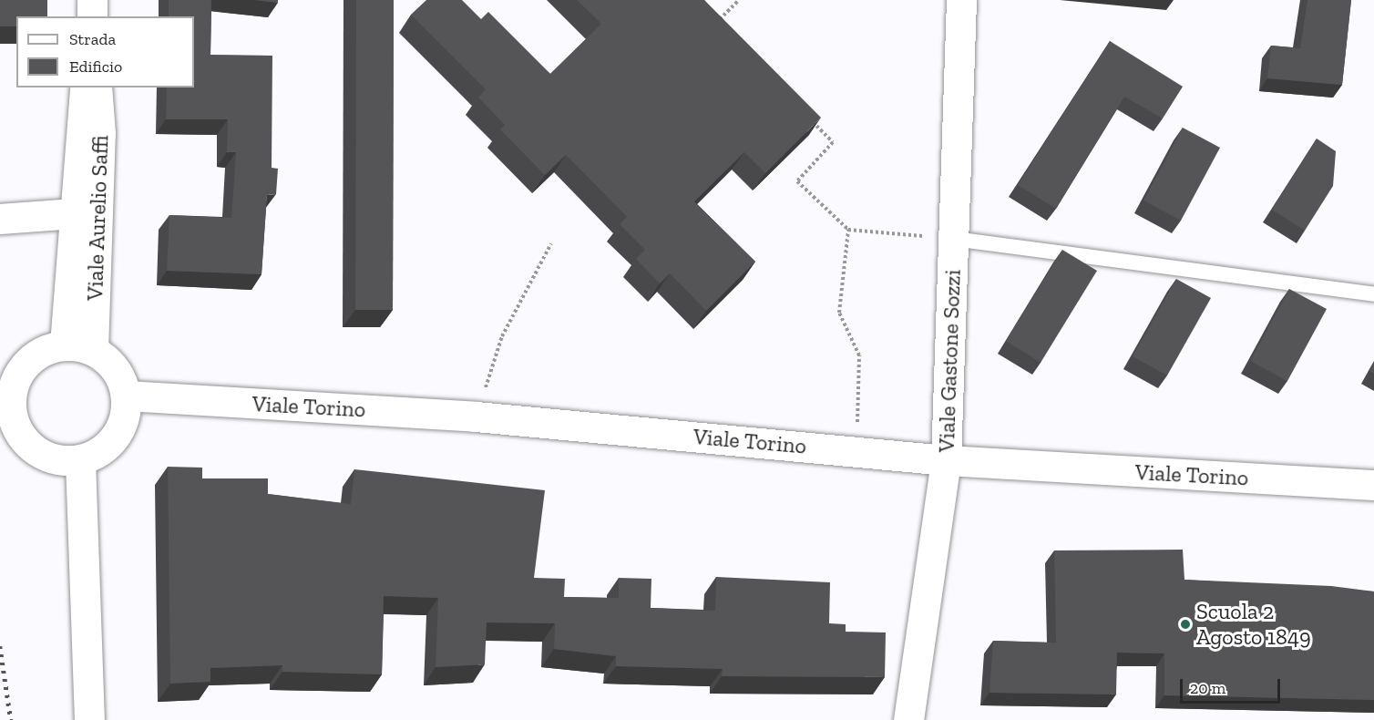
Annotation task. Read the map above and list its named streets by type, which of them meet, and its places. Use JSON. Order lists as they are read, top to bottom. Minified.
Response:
{"streets":{"street":["Viale Aurelio Saffi","Viale Gastone Sozzi","Viale Torino"]},"crossings":[["Viale Aurelio Saffi","Viale Torino"],["Viale Gastone Sozzi","Viale Torino"]],"places":["Scuola 2 Agosto 1849"],"legend":["Strada","Edificio"],"scale_bar":"20 m"}
